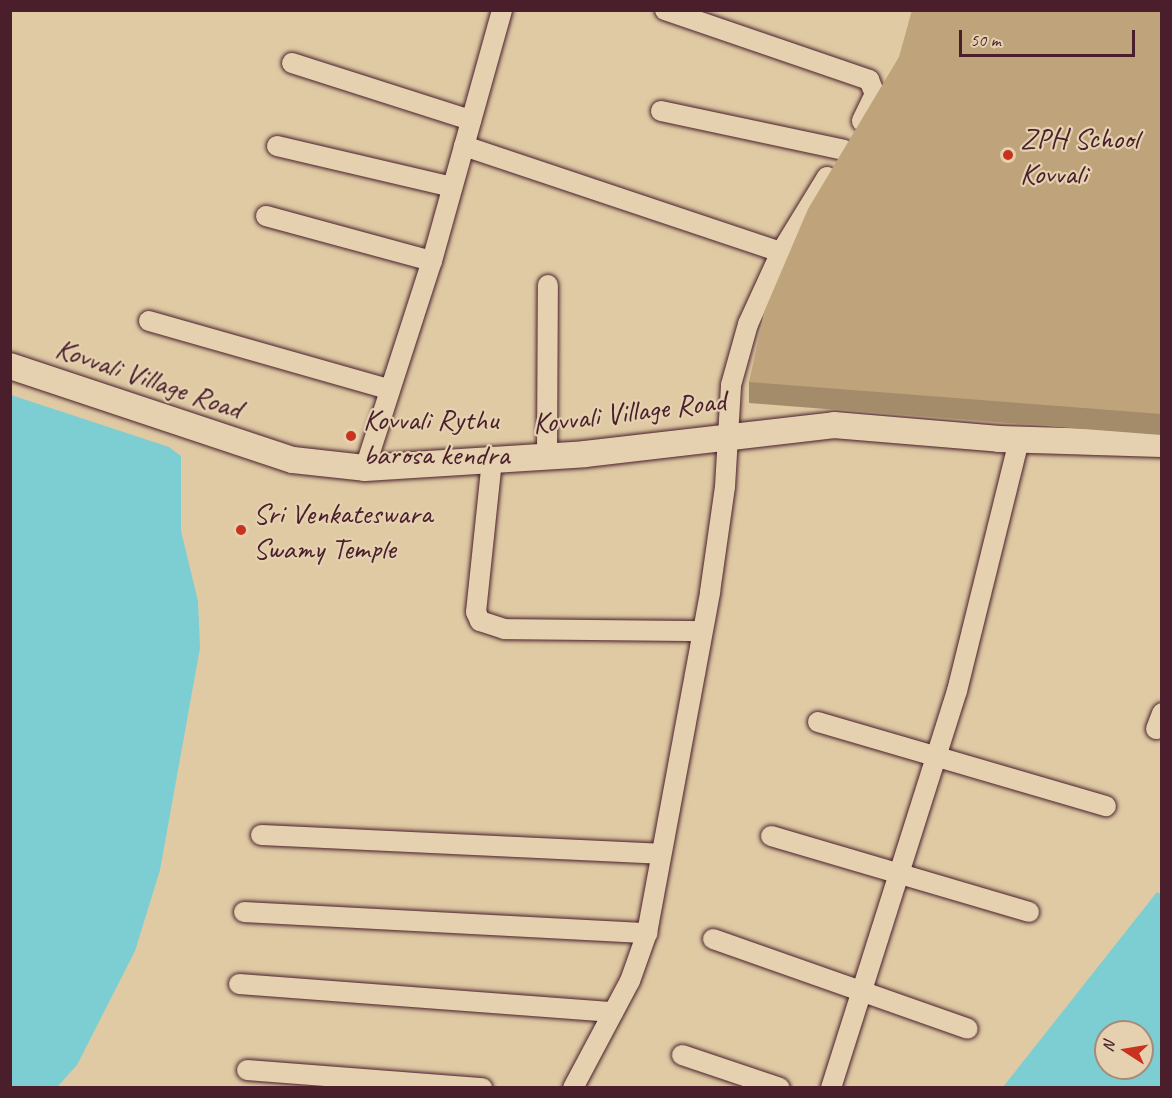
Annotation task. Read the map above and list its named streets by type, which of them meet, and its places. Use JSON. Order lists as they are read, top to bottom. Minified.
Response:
{"streets":{"street":["Kovvali Village Road"]},"places":["ZPH School Kovvali","Kovvali Rythu barosa kendra","Sri Venkateswara Swamy Temple"],"scale_bar":"50 m","north":"left"}
